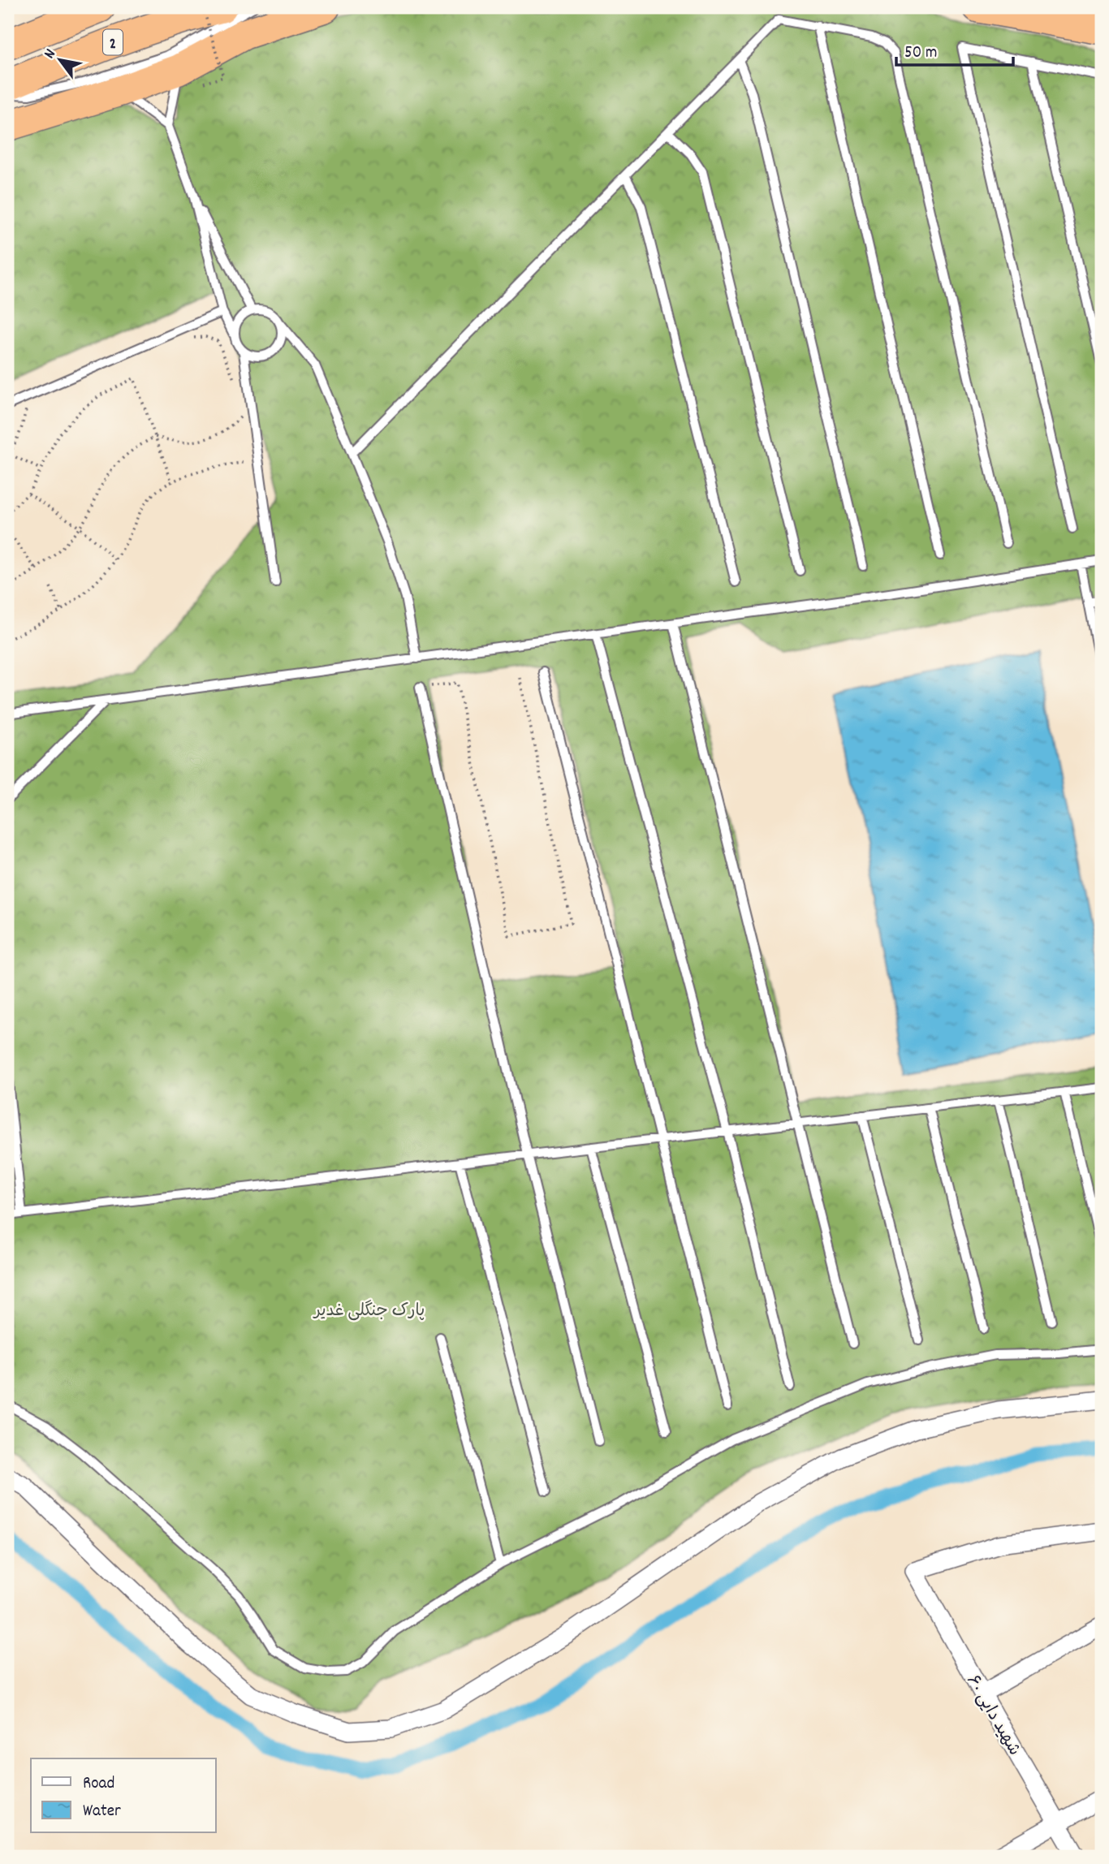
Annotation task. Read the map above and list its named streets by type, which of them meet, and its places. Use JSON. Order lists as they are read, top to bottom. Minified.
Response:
{"streets":{"highway":["2"],"street":["شهید دایی ۶۰"]},"parks":["پارک جنگلی غدیر"],"legend":["Road","Water"],"scale_bar":"50 m","north":"top left"}
